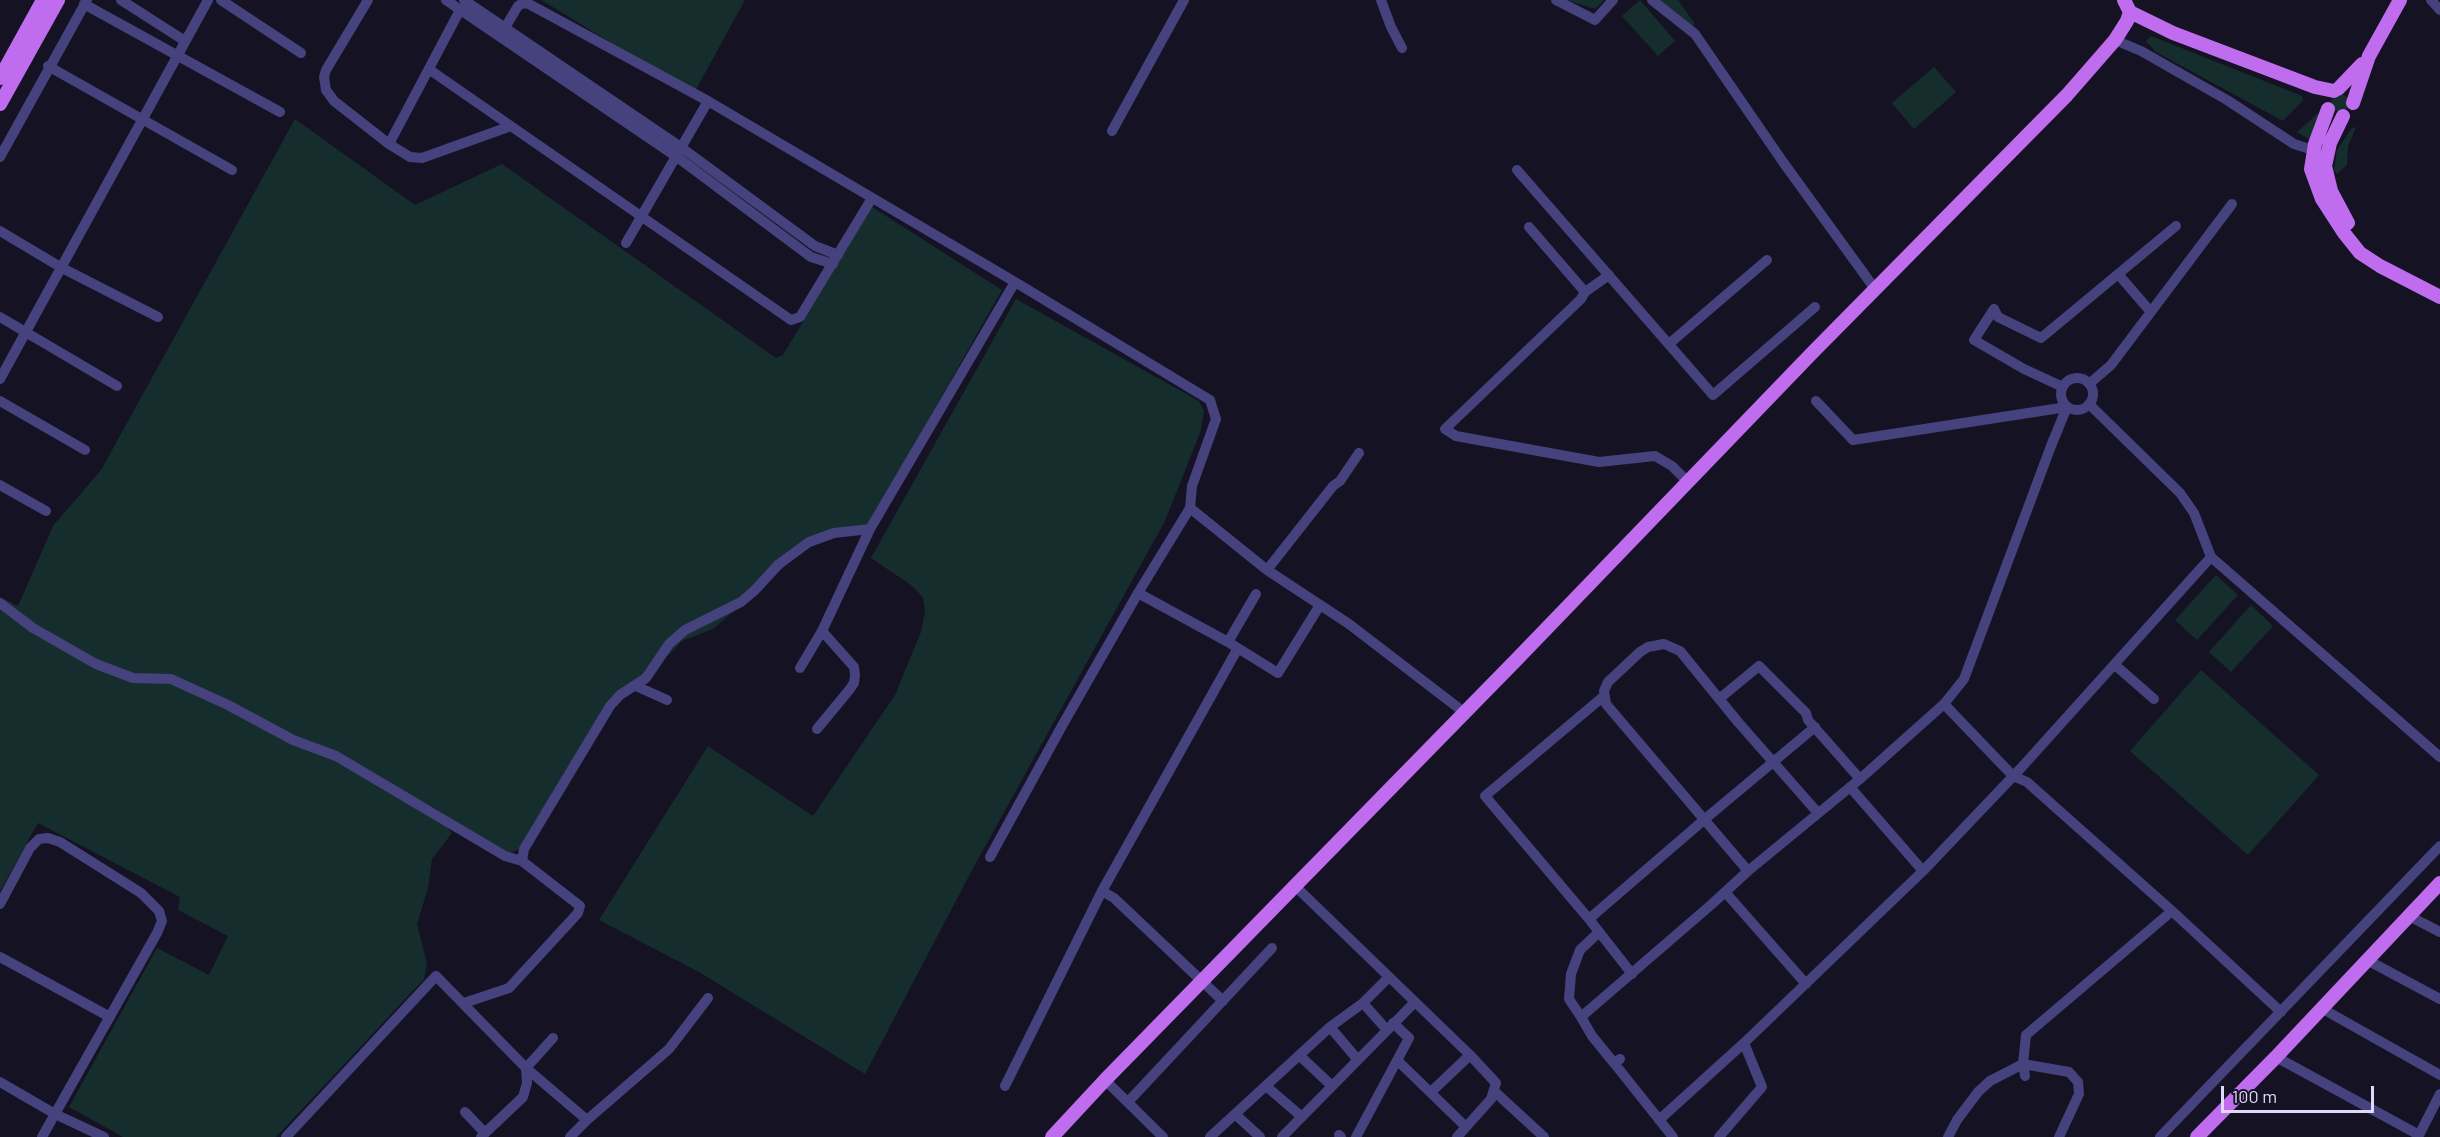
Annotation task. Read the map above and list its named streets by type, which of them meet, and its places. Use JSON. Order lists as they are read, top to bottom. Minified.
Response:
{"scale_bar":"100 m"}
